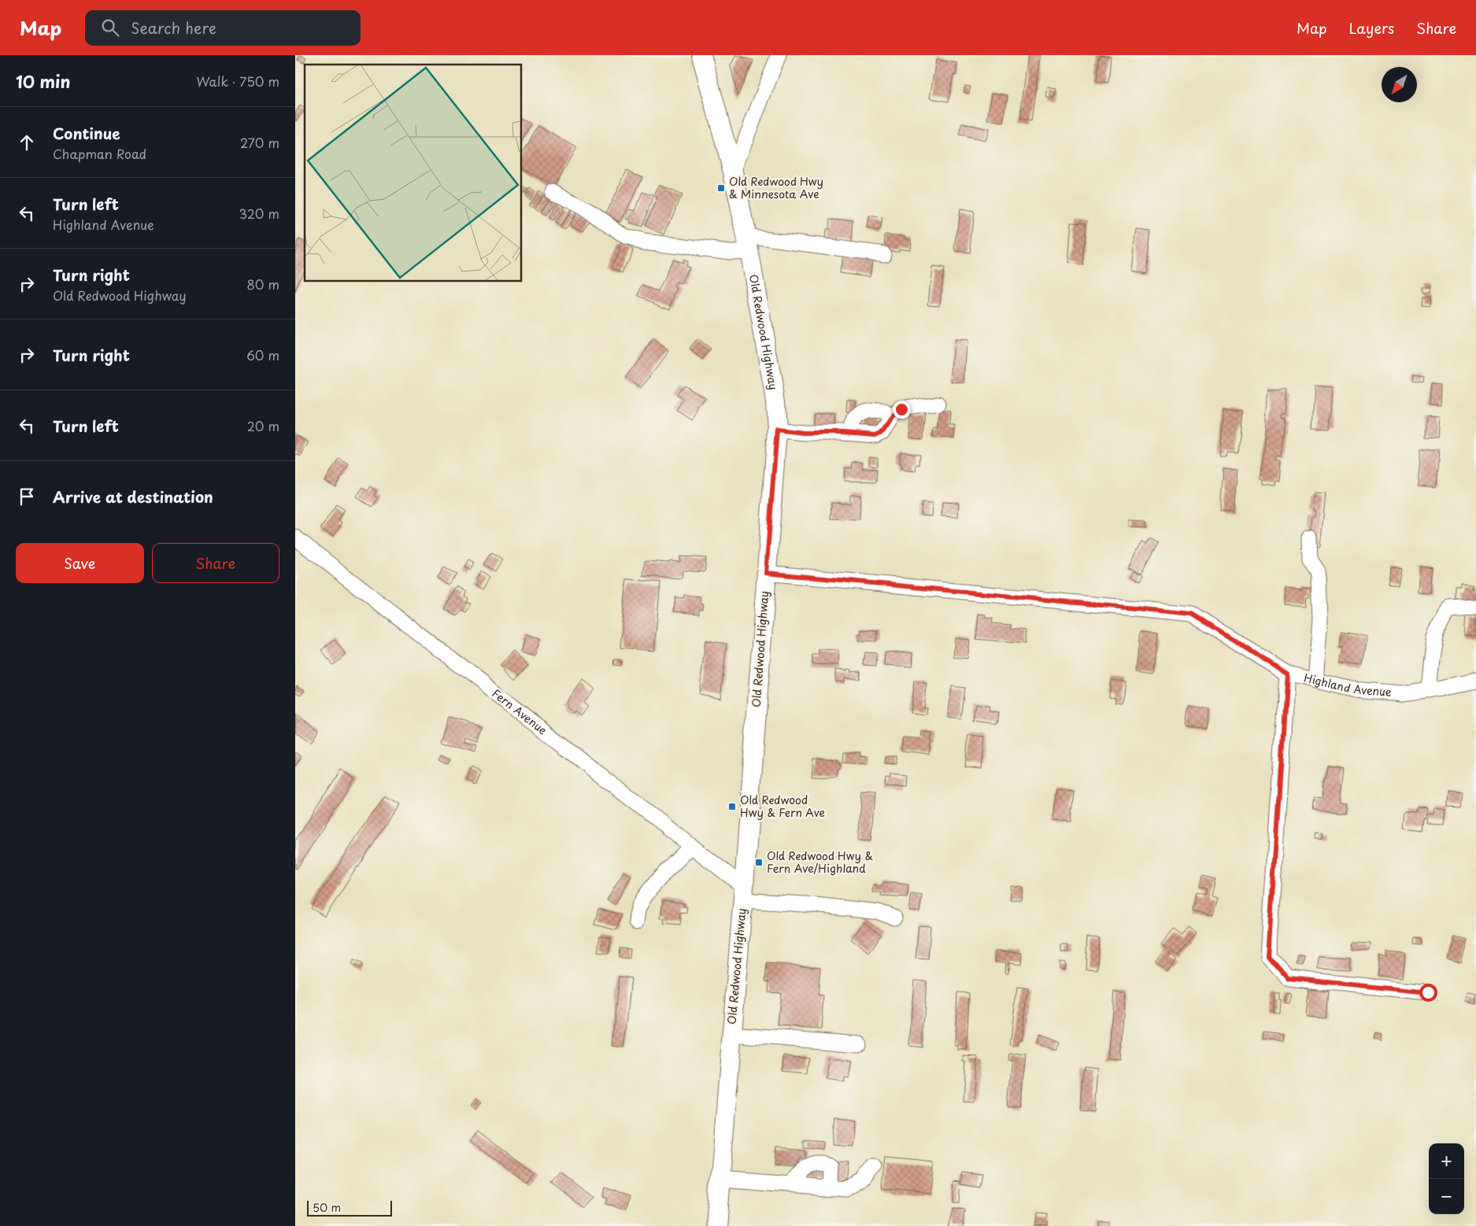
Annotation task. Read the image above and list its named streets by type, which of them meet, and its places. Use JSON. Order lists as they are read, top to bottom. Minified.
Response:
{"streets":{"main road":["Old Redwood Highway"],"street":["Highland Avenue","Fern Avenue"]},"crossings":[["Old Redwood Highway","Highland Avenue"],["Old Redwood Highway","Fern Avenue"]],"places":{"transit":["Old Redwood Hwy & Minnesota Ave","Old Redwood Hwy & Fern Ave","Old Redwood Hwy & Fern Ave/Highland"]},"scale_bar":"50 m","north":"bottom left","page":{"header":"Map","search":"Search here","nav":["Map","Layers","Share"],"heading":["10 min","Walk · 750 m"],"list":[["Continue","Chapman Road","270 m"],["Turn left","Highland Avenue","320 m"],["Turn right","Old Redwood Highway","80 m"],["Turn right","60 m"],["Turn left","20 m"],"Arrive at destination"],"buttons":["Save","Share"],"map_buttons":["+","−"],"scale":"50 m"}}
